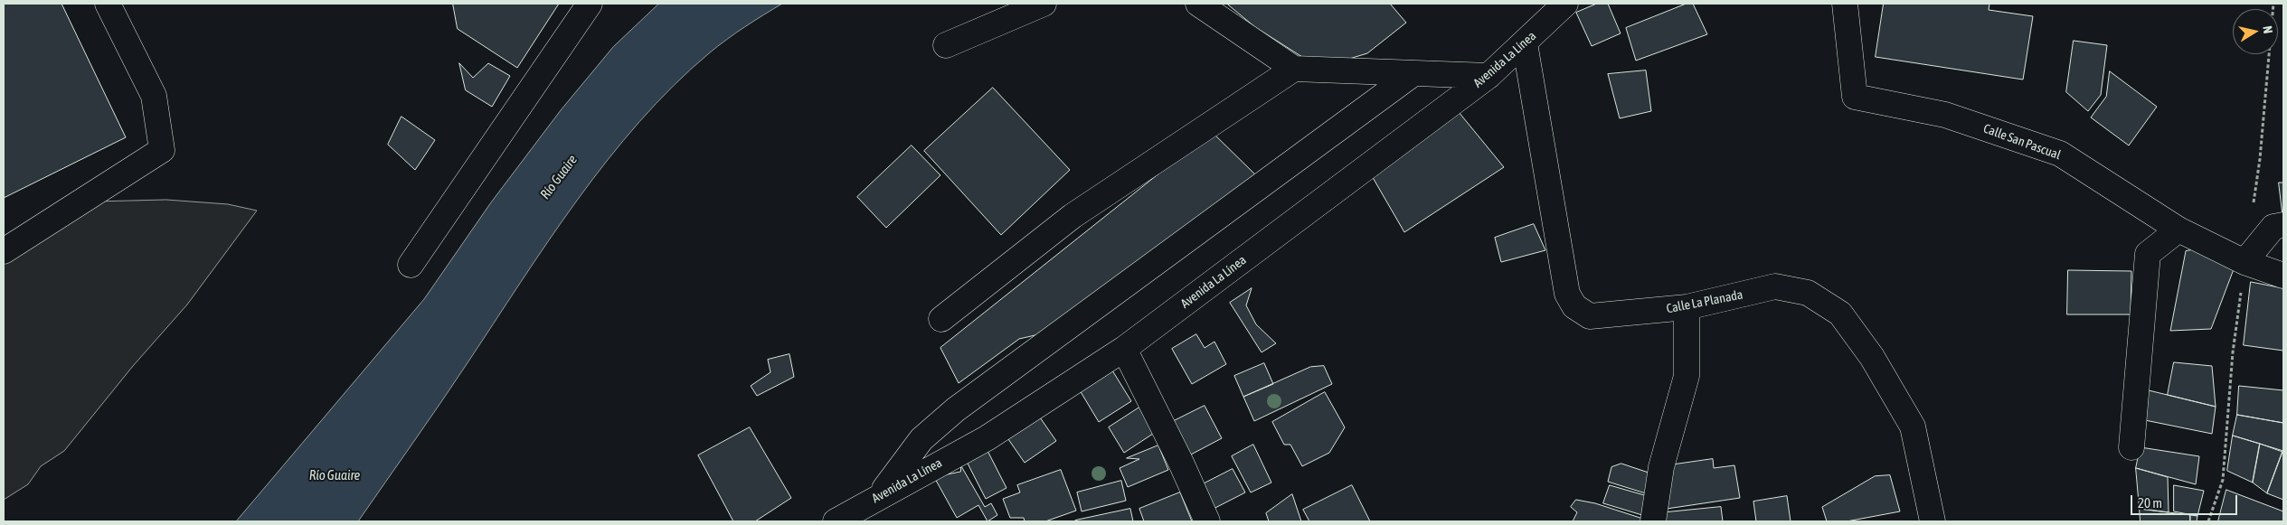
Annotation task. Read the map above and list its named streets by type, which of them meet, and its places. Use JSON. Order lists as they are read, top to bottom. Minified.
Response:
{"streets":{"street":["Avenida La Línea","Calle San Pascual","Calle La Planada"]},"crossings":[["Avenida La Línea","Calle La Planada"]],"water":["Río Guaire"],"scale_bar":"20 m","north":"right"}
